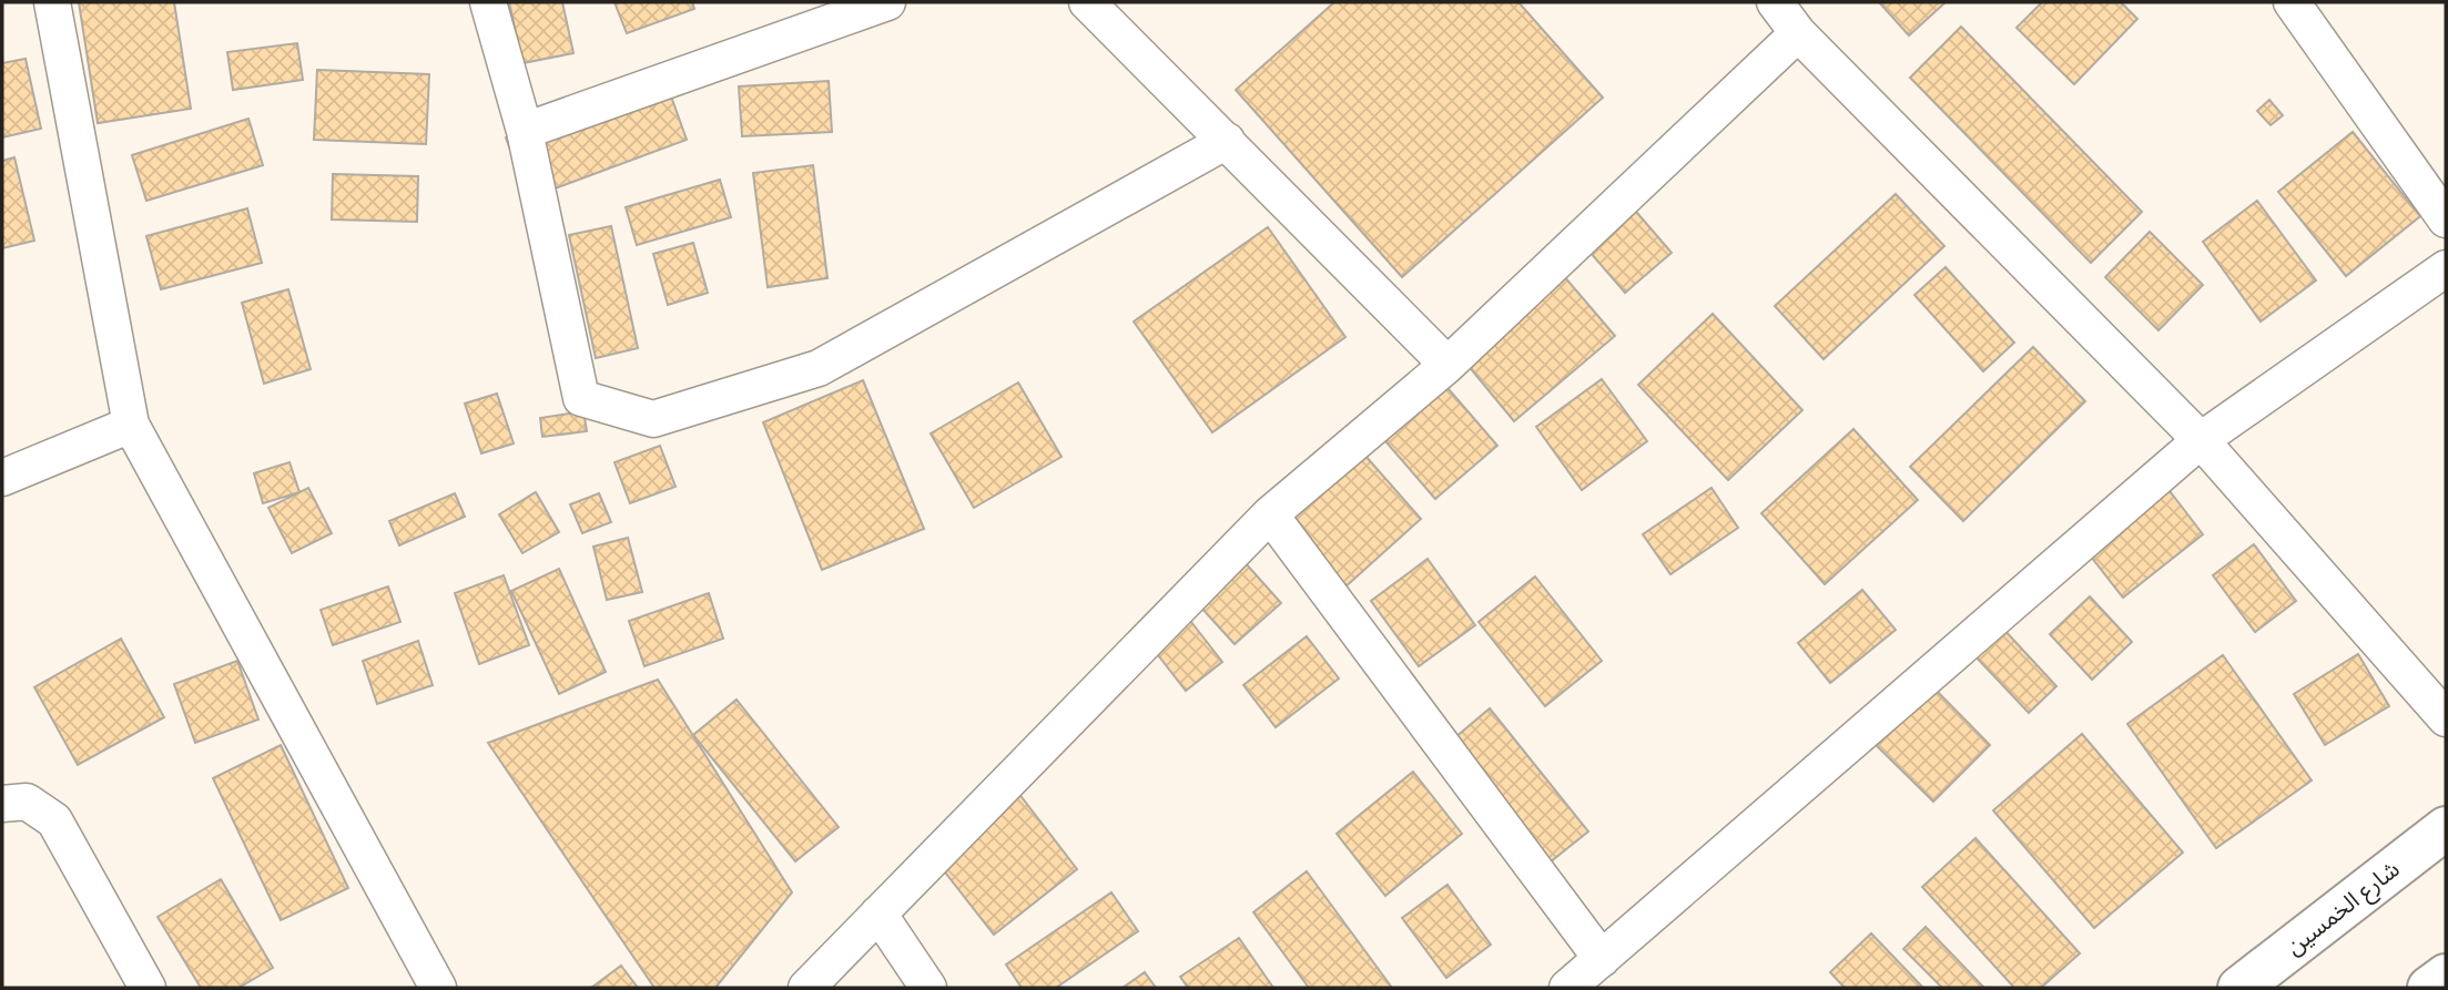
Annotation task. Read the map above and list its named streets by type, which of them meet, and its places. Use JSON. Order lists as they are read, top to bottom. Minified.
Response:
{"streets":{"main road":["شارع الخمسين"]}}
